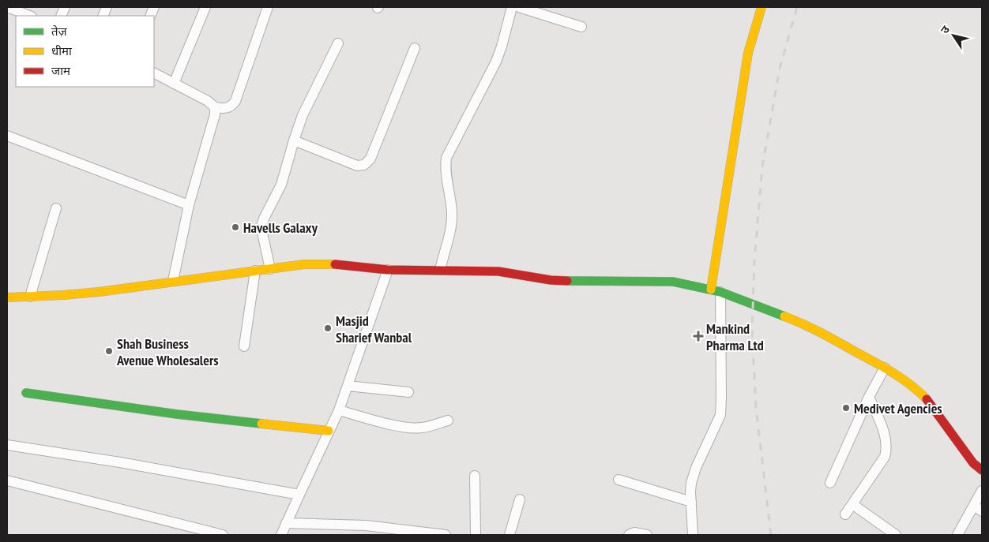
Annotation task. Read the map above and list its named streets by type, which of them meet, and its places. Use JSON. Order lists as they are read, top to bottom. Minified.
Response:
{"places":{"other":["Havells Galaxy","Masjid Sharief Wanbal","Shah Business Avenue Wholesalers","Medivet Agencies"],"health":["Mankind Pharma Ltd"]},"legend":["तेज़","धीमा","जाम"],"north":"top left"}
